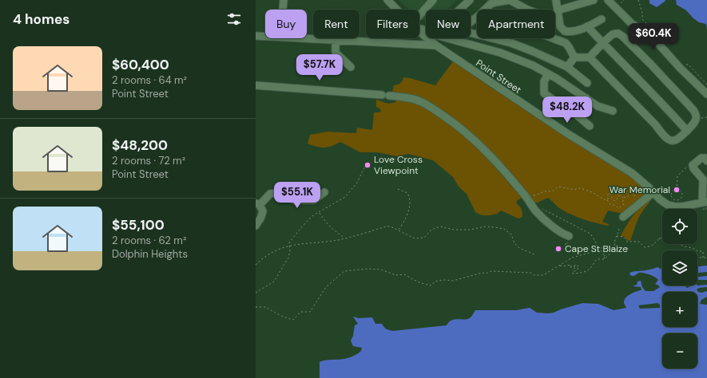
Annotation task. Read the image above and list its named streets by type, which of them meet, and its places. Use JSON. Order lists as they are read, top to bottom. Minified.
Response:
{"streets":{"street":["Point Street"]},"places":["Love Cross Viewpoint","War Memorial","Cape St Blaize"],"page":{"heading":"4 homes","chip":["Buy","Rent","Filters","New","Apartment"],"price":["$60.4K","$57.7K","$48.2K","$55.1K"],"list":[{"name":"$60,400","note":"2 rooms · 64 m² · Point Street"},{"name":"$48,200","note":"2 rooms · 72 m² · Point Street"},{"name":"$55,100","note":"2 rooms · 62 m² · Dolphin Heights"}],"map_buttons":["+","−"]}}
